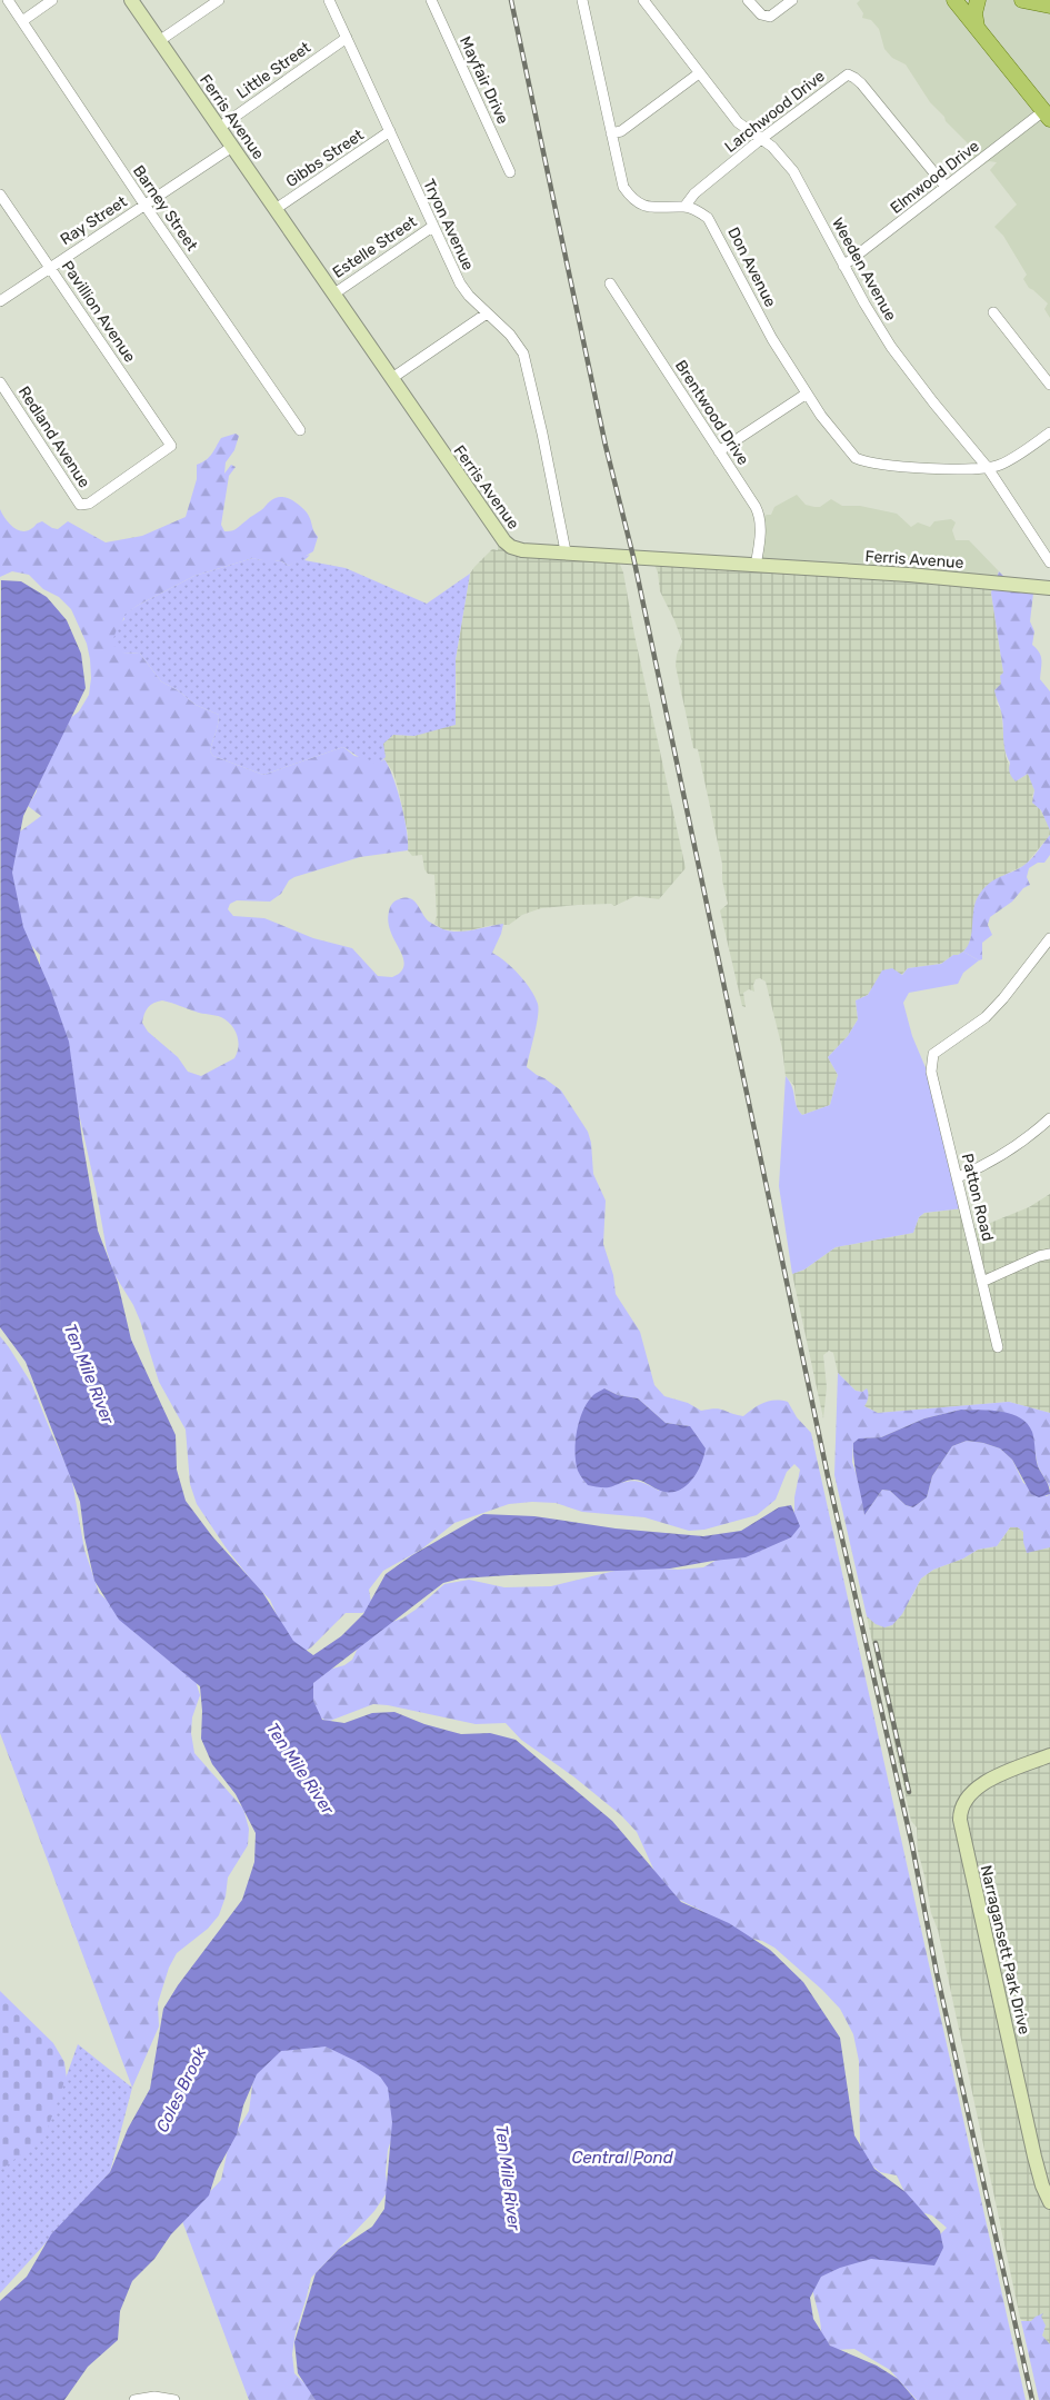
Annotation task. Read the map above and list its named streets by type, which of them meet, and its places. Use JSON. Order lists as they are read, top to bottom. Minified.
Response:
{"streets":{"street":["Little Street","Mayfair Drive","Larchwood Drive","Ferris Avenue","Gibbs Street","Elmwood Drive","Barney Street","Ray Street","Tryon Avenue","Estelle Street","Don Avenue","Weeden Avenue","Pavillion Avenue","Brentwood Drive","Redland Avenue","Patton Road","Narragansett Park Drive"]},"crossings":[["Little Street","Ferris Avenue"],["Little Street","Tryon Avenue"],["Larchwood Drive","Elmwood Drive"],["Larchwood Drive","Don Avenue"],["Larchwood Drive","Weeden Avenue"],["Ferris Avenue","Gibbs Street"],["Ferris Avenue","Ray Street"],["Ferris Avenue","Tryon Avenue"],["Ferris Avenue","Estelle Street"],["Ferris Avenue","Brentwood Drive"],["Gibbs Street","Tryon Avenue"],["Elmwood Drive","Weeden Avenue"],["Barney Street","Ray Street"],["Ray Street","Pavillion Avenue"],["Tryon Avenue","Estelle Street"],["Don Avenue","Weeden Avenue"],["Pavillion Avenue","Redland Avenue"]],"water":["Ten Mile River","Coles Brook","Central Pond"]}
